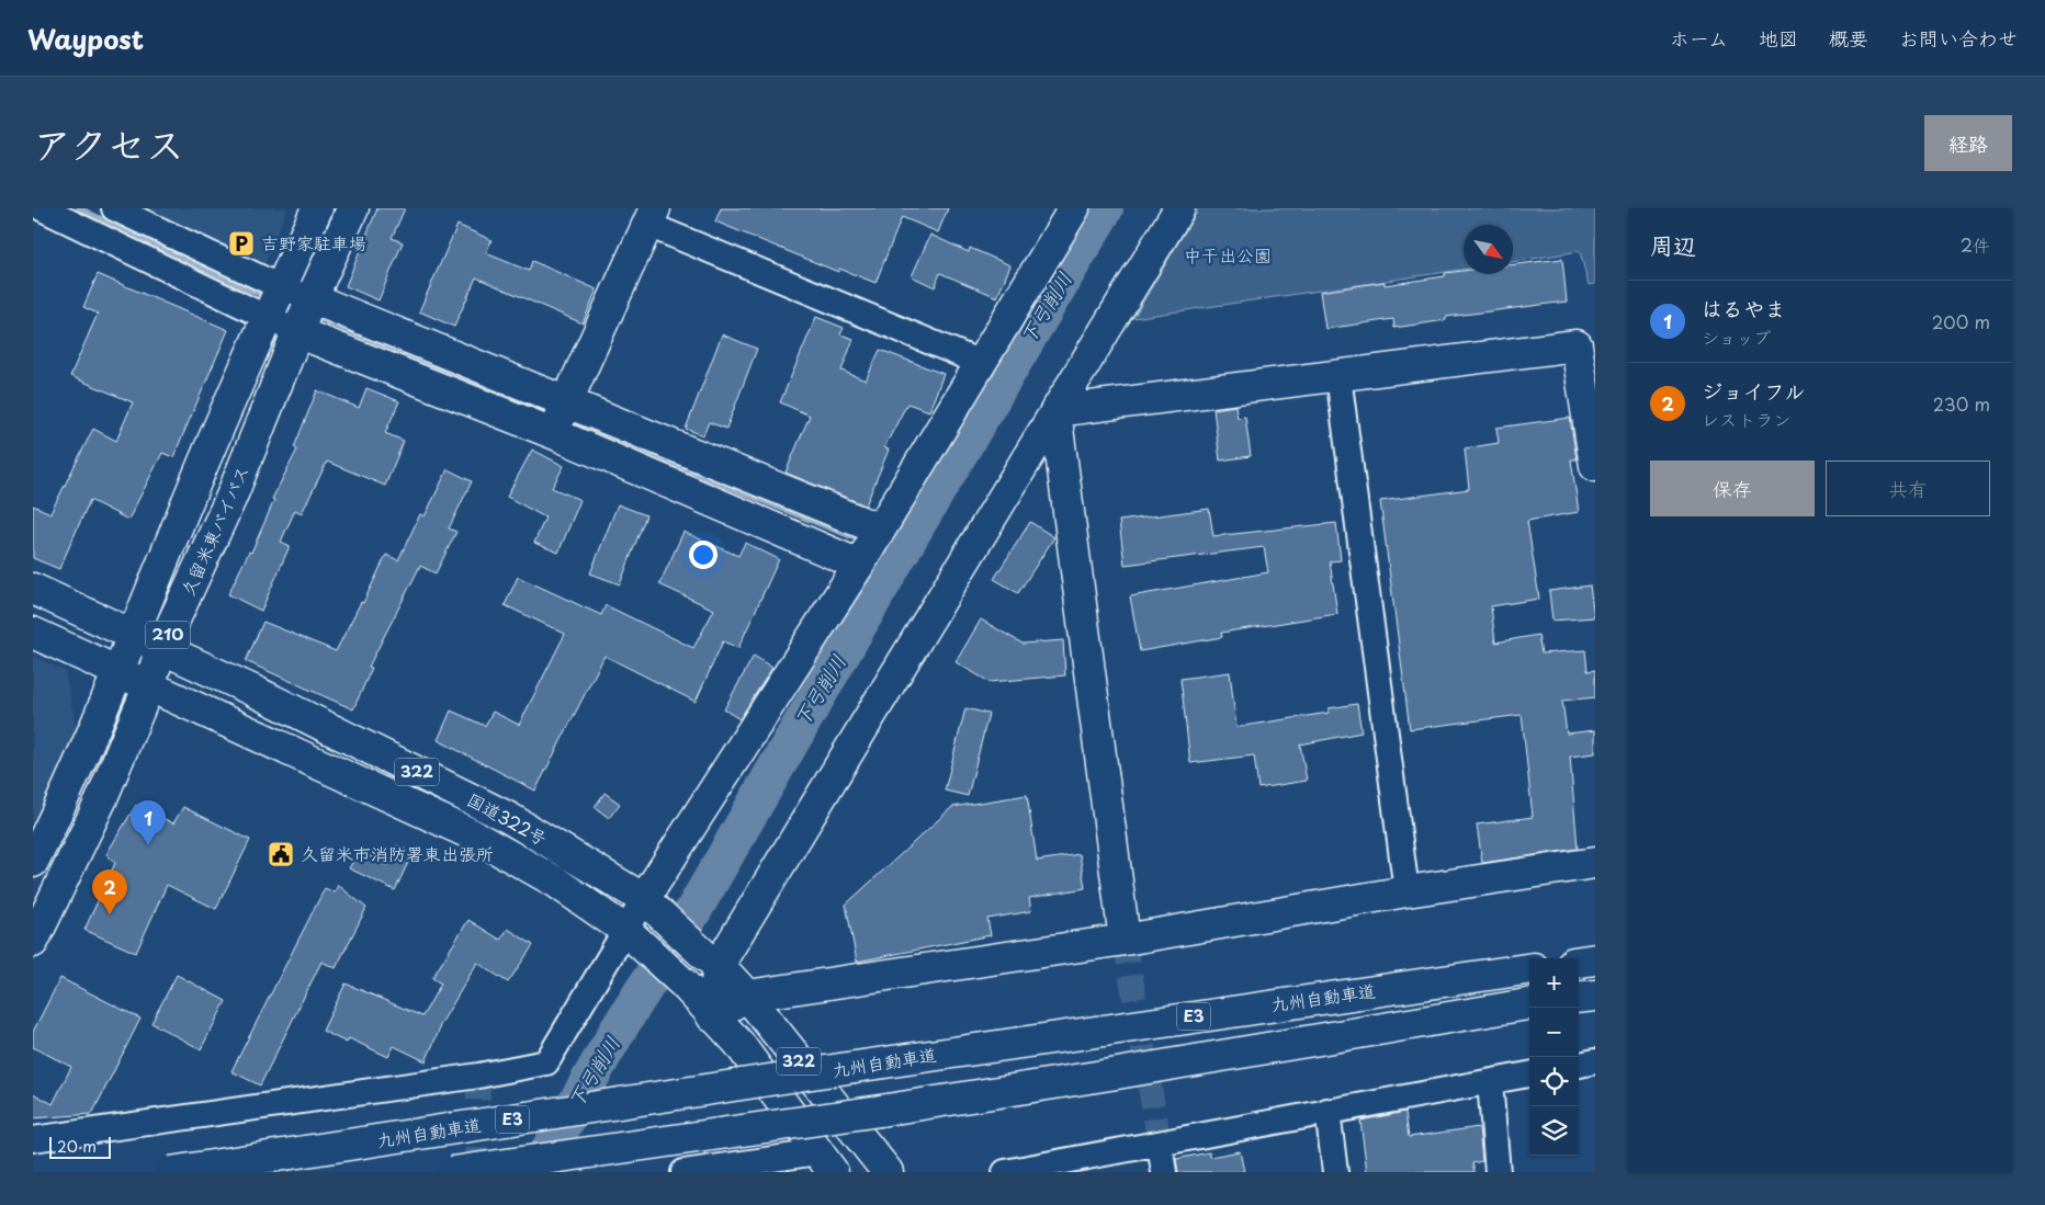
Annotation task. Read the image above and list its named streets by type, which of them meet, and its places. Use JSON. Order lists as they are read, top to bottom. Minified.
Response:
{"streets":{"main road":["久留米東バイパス","210","322","国道322号","九州自動車道","E3"]},"crossings":[["久留米東バイパス","国道322号"]],"water":["下弓削川"],"parks":["中干出公園"],"places":{"parking":["吉野家駐車場"],"public building":["久留米市消防署東出張所"]},"scale_bar":"20 m","north":"bottom right","page":{"header":"Waypost","nav":["ホーム","地図","概要","お問い合わせ"],"title":"アクセス","buttons":["経路",["保存","共有"]],"heading":["周辺","2件"],"list":[{"mark":"1","name":"はるやま","note":"ショップ","value":"200 m"},{"mark":"2","name":"ジョイフル","note":"レストラン","value":"230 m"}],"pins":["1","2"],"map_buttons":["+","−"],"scale":"20 m"}}
